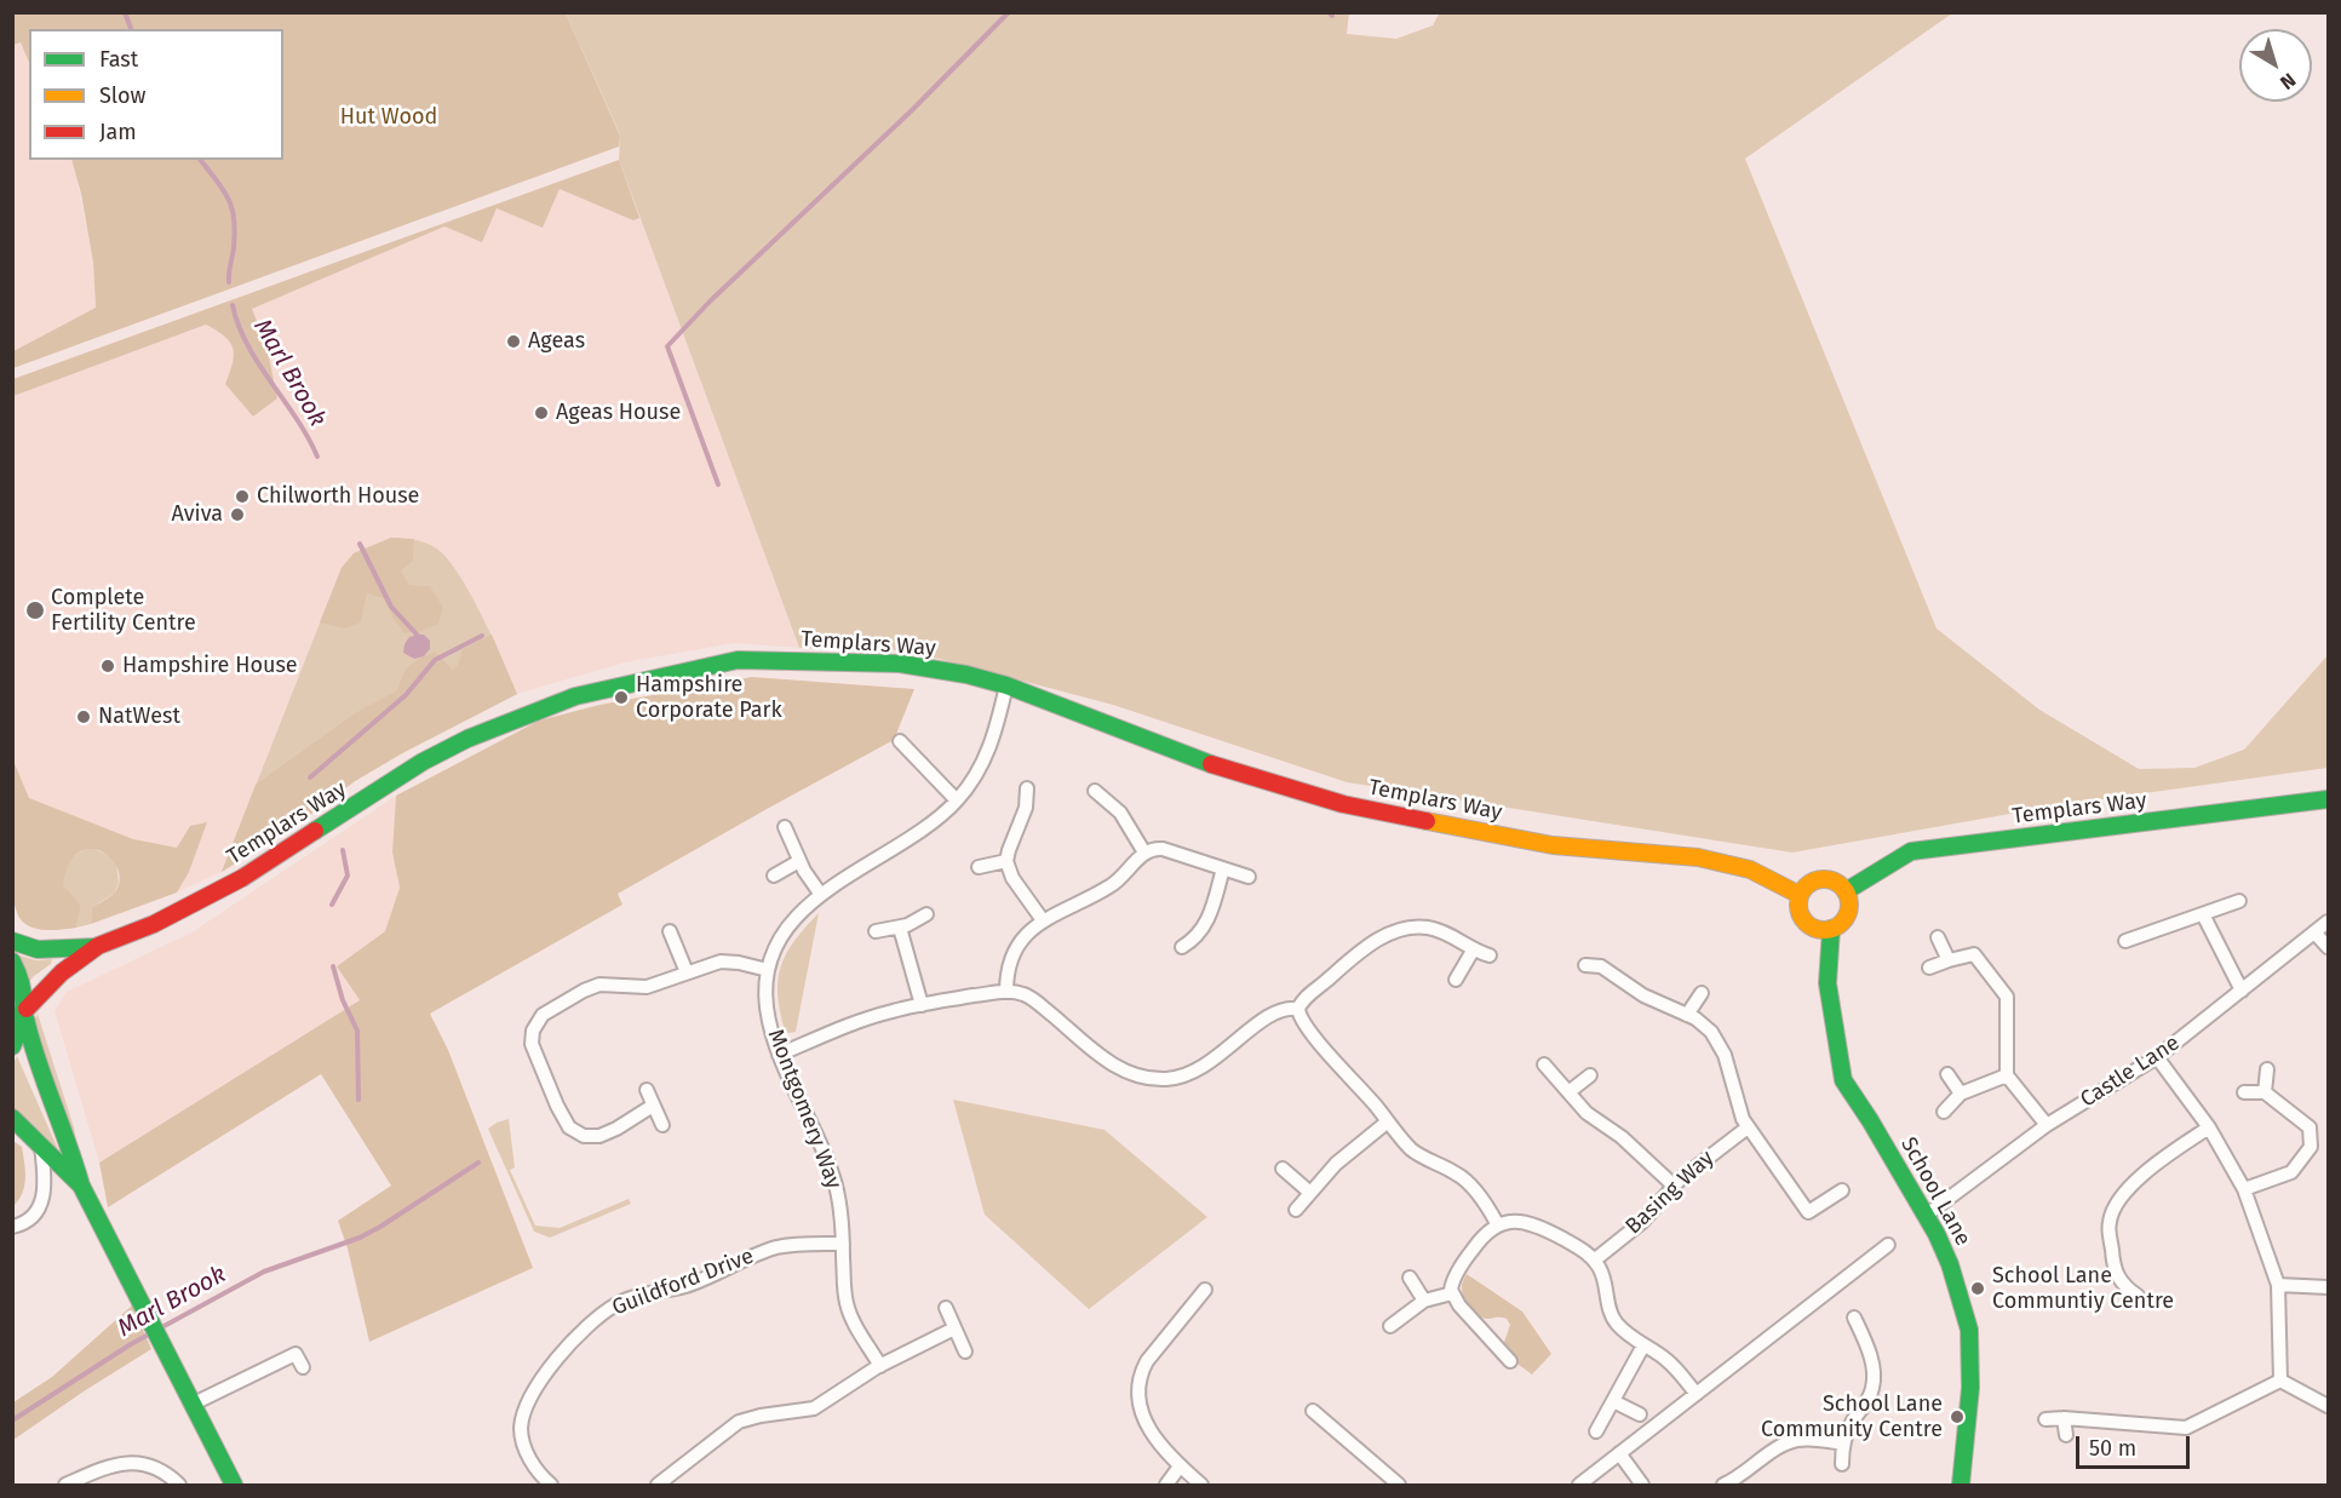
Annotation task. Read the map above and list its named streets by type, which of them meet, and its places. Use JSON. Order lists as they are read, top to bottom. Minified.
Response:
{"streets":{"street":["Templars Way","Castle Lane","Montgomery Way","School Lane","Basing Way","Guildford Drive"]},"crossings":[["Templars Way","Montgomery Way"],["Templars Way","School Lane"],["Castle Lane","School Lane"],["Montgomery Way","Guildford Drive"]],"water":["Marl Brook"],"parks":["Hut Wood"],"places":["Ageas","Ageas House","Chilworth House","Aviva","Complete Fertility Centre","Hampshire House","Hampshire Corporate Park","NatWest","School Lane Communtiy Centre","School Lane Community Centre"],"legend":["Fast","Slow","Jam"],"scale_bar":"50 m","north":"bottom right"}
